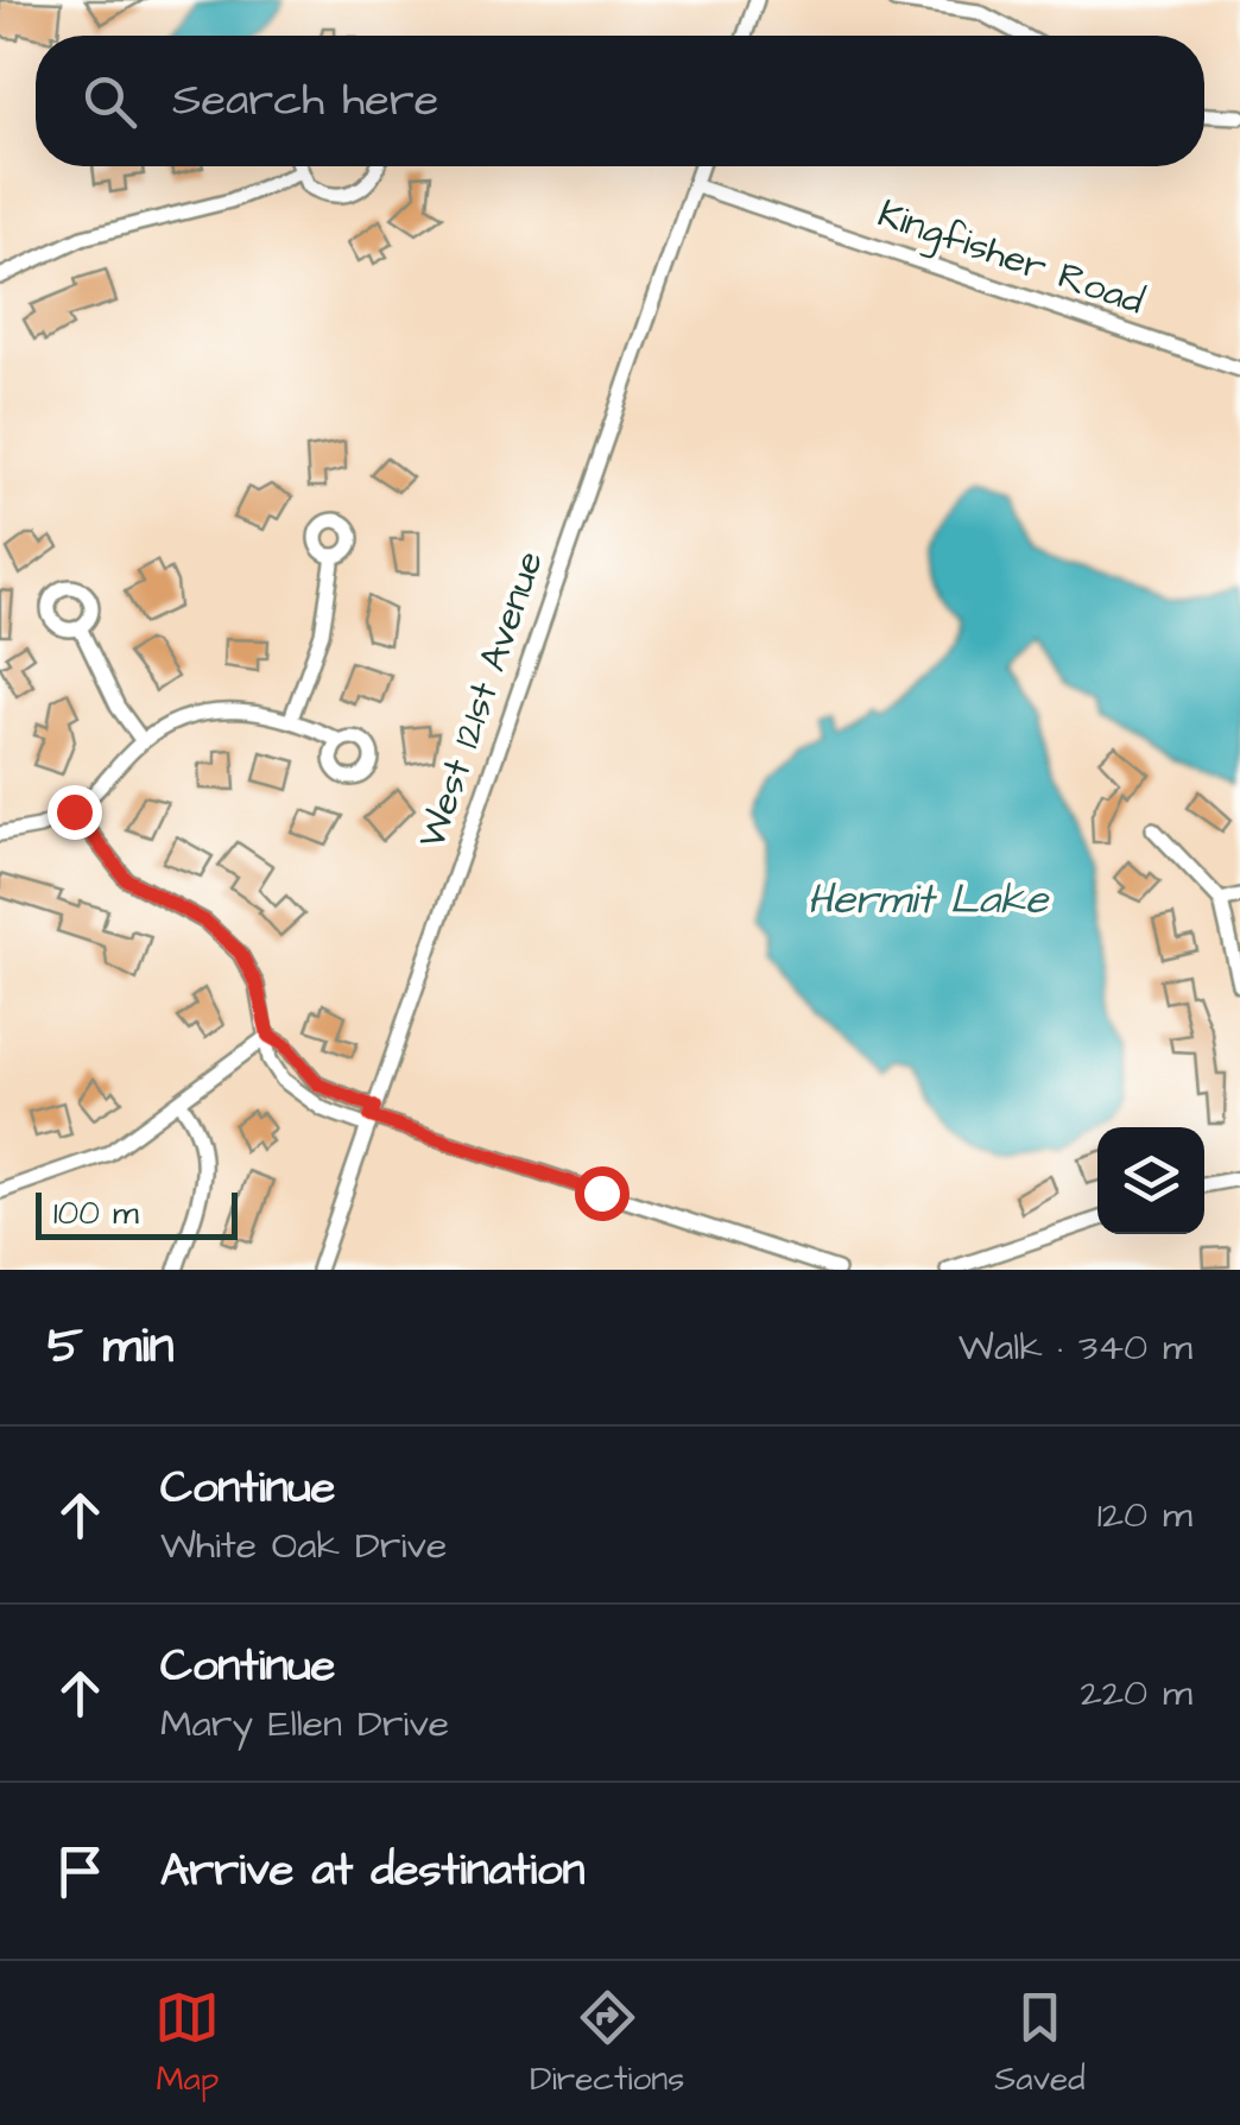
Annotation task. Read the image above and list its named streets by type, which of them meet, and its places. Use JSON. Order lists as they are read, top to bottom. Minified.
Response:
{"streets":{"street":["Kingfisher Road","West 121st Avenue"]},"crossings":[["Kingfisher Road","West 121st Avenue"]],"water":["Hermit Lake"],"scale_bar":"100 m","page":{"search":"Search here","scale":"100 m","heading":["5 min","Walk · 340 m"],"list":[["Continue","White Oak Drive","120 m"],["Continue","Mary Ellen Drive","220 m"],"Arrive at destination"],"nav":["Map","Directions","Saved"]}}
